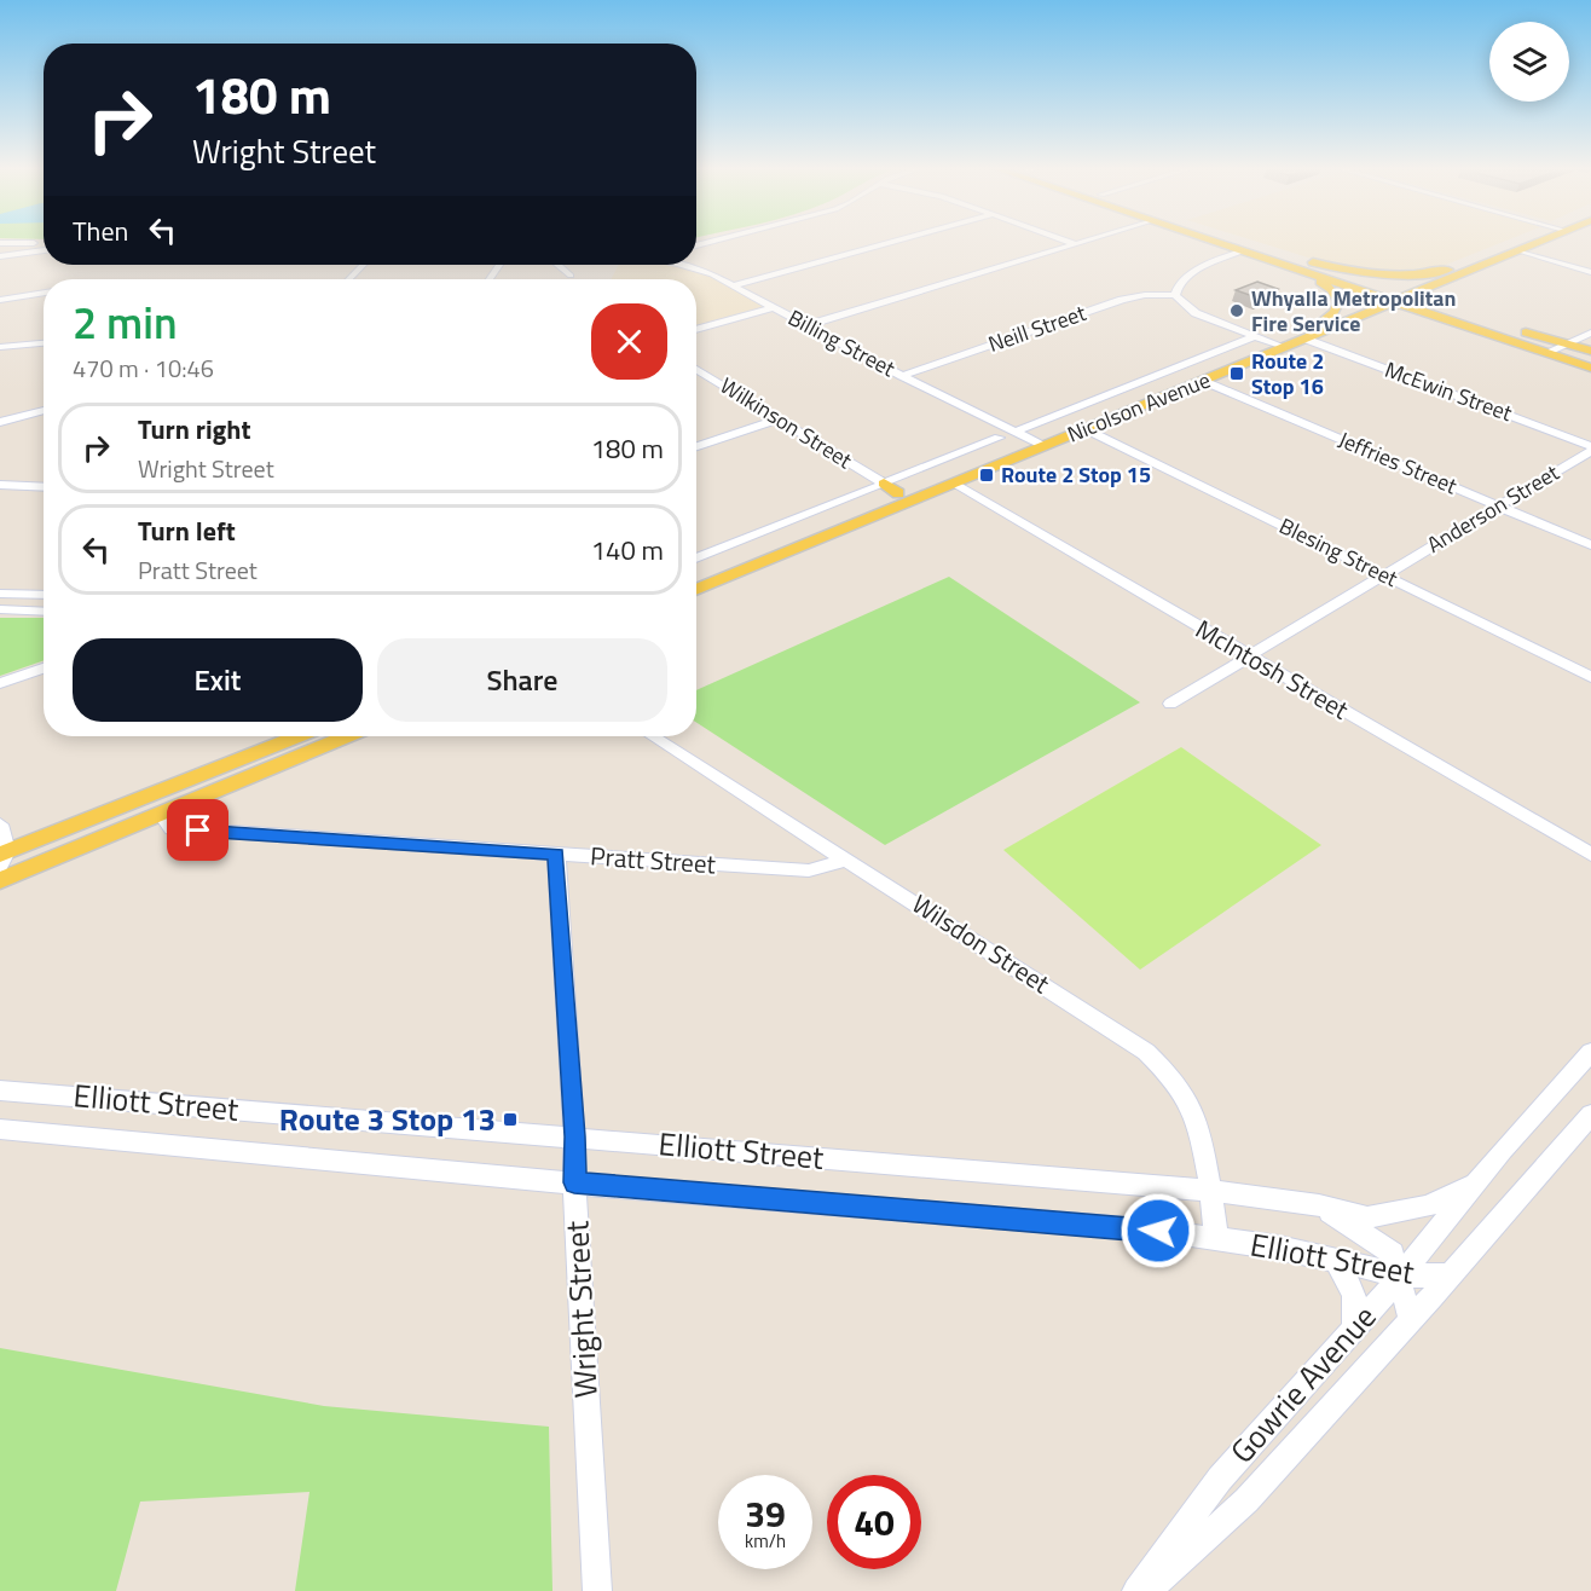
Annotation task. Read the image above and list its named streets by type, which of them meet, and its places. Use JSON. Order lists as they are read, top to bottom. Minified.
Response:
{"streets":{"main road":["Nicolson Avenue"],"street":["Neill Street","Billing Street","McEwin Street","Wilkinson Street","Jeffries Street","Anderson Street","Blesing Street","McIntosh Street","Pratt Street","Wilsdon Street","Elliott Street","Wright Street","Gowrie Avenue"]},"crossings":[["Neill Street","Billing Street"],["Billing Street","Nicolson Avenue"],["McEwin Street","Nicolson Avenue"],["McEwin Street","Anderson Street"],["Nicolson Avenue","Jeffries Street"],["Nicolson Avenue","Blesing Street"],["Nicolson Avenue","McIntosh Street"],["Jeffries Street","Anderson Street"],["Anderson Street","Blesing Street"],["Anderson Street","McIntosh Street"],["Pratt Street","Wilsdon Street"],["Pratt Street","Wright Street"],["Wilsdon Street","Elliott Street"],["Elliott Street","Wright Street"],["Elliott Street","Gowrie Avenue"]],"places":{"other":["Whyalla Metropolitan Fire Service"],"transit":["Route 2 Stop 16","Route 2 Stop 15","Route 3 Stop 13"]},"page":{"turn":["180 m","Wright Street"],"then":"Then","heading":["2 min","470 m · 10:46"],"list":[{"name":"Turn right","note":"Wright Street","value":"180 m"},{"name":"Turn left","note":"Pratt Street","value":"140 m"}],"buttons":["Exit","Share"],"speed":"39 km/h","limit":"40"}}
